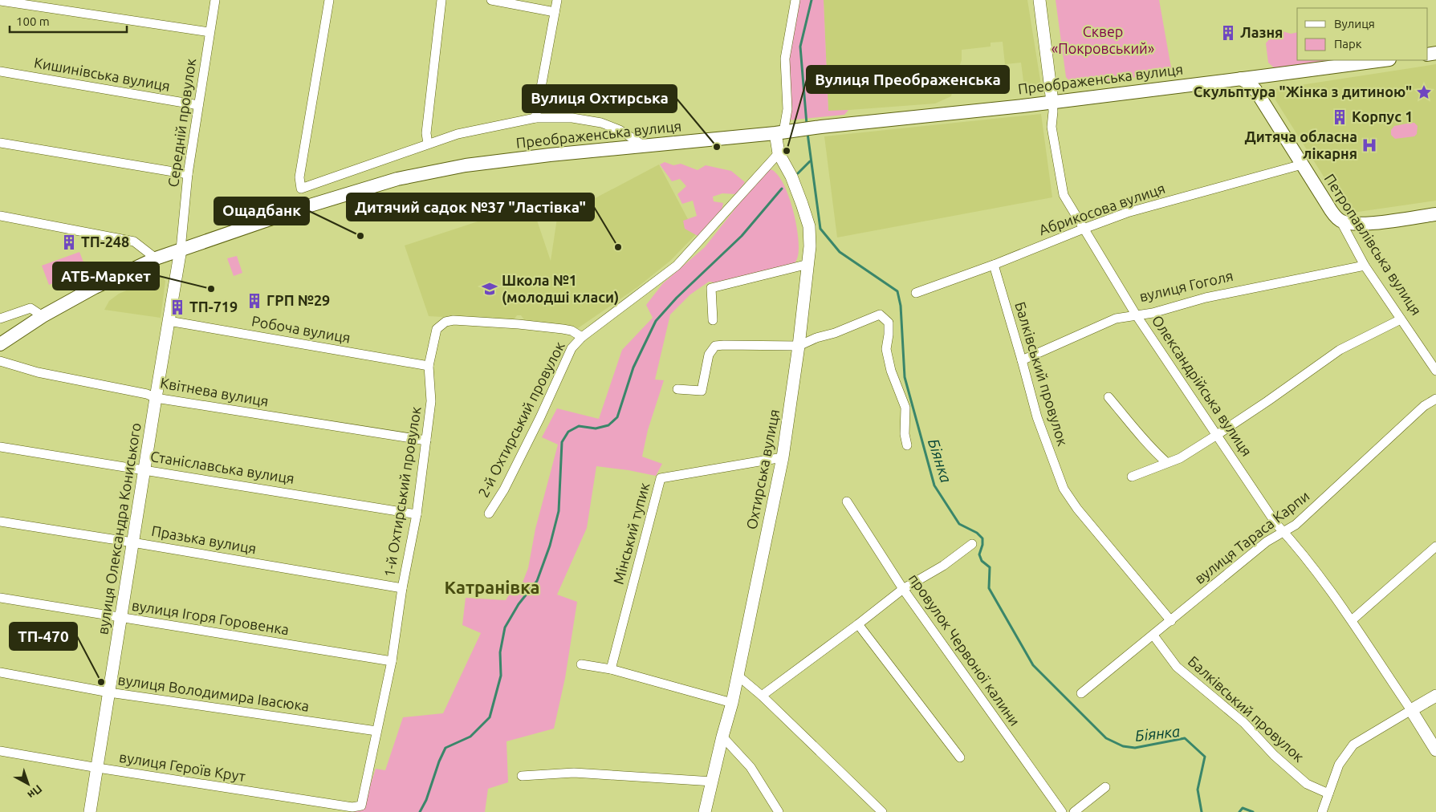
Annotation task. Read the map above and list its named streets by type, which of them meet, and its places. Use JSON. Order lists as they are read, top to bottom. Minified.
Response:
{"streets":{"main road":["Преображенська вулиця","Петропавлівська вулиця"],"street":["Кишинівська вулиця","Середній провулок","Абрикосова вулиця","вулиця Гоголя","Робоча вулиця","Балківський провулок","Олександрійська вулиця","Квітнева вулиця","2-й Охтирський провулок","Станіславська вулиця","Охтирська вулиця","1-й Охтирський провулок","вулиця Олександра Кониського","Мінський тупик","вулиця Тараса Карпи","Празька вулиця","вулиця Ігоря Горовенка","провулок Червоної калини","вулиця Володимира Івасюка","вулиця Героїв Крут"]},"crossings":[["Кишинівська вулиця","Середній провулок"],["Преображенська вулиця","Середній провулок"],["Преображенська вулиця","Петропавлівська вулиця"],["Преображенська вулиця","Олександрійська вулиця"],["Преображенська вулиця","Охтирська вулиця"],["Преображенська вулиця","вулиця Олександра Кониського"],["Середній провулок","вулиця Олександра Кониського"],["Абрикосова вулиця","Петропавлівська вулиця"],["Абрикосова вулиця","Балківський провулок"],["Абрикосова вулиця","Олександрійська вулиця"],["Петропавлівська вулиця","вулиця Гоголя"],["вулиця Гоголя","Балківський провулок"],["вулиця Гоголя","Олександрійська вулиця"],["Робоча вулиця","1-й Охтирський провулок"],["Робоча вулиця","вулиця Олександра Кониського"],["Балківський провулок","вулиця Тараса Карпи"],["Олександрійська вулиця","вулиця Тараса Карпи"],["Квітнева вулиця","1-й Охтирський провулок"],["Квітнева вулиця","вулиця Олександра Кониського"],["2-й Охтирський провулок","Охтирська вулиця"],["2-й Охтирський провулок","1-й Охтирський провулок"],["Станіславська вулиця","1-й Охтирський провулок"],["Станіславська вулиця","вулиця Олександра Кониського"],["Охтирська вулиця","Мінський тупик"],["1-й Охтирський провулок","Празька вулиця"],["1-й Охтирський провулок","вулиця Ігоря Горовенка"],["1-й Охтирський провулок","вулиця Володимира Івасюка"],["1-й Охтирський провулок","вулиця Героїв Крут"],["вулиця Олександра Кониського","Празька вулиця"],["вулиця Олександра Кониського","вулиця Ігоря Горовенка"],["вулиця Олександра Кониського","вулиця Володимира Івасюка"],["вулиця Олександра Кониського","вулиця Героїв Крут"]],"districts":["Катранівка"],"water":["Біянка"],"parks":["Сквер «Покровський»"],"places":{"building":["Лазня","Корпус 1","ТП-248","ГРП №29","ТП-719"],"place":["Скульптура \"Жінка з дитиною\""],"hospital":["Дитяча обласна лікарня"],"other":["Вулиця Охтирська","Вулиця Преображенська","Ощадбанк","Дитячий садок №37 \"Ластівка\"","АТБ-Маркет","ТП-470"],"school or university":["Школа №1 (молодші класи)"]},"legend":["Вулиця","Парк"],"scale_bar":"100 m","north":"bottom right"}
